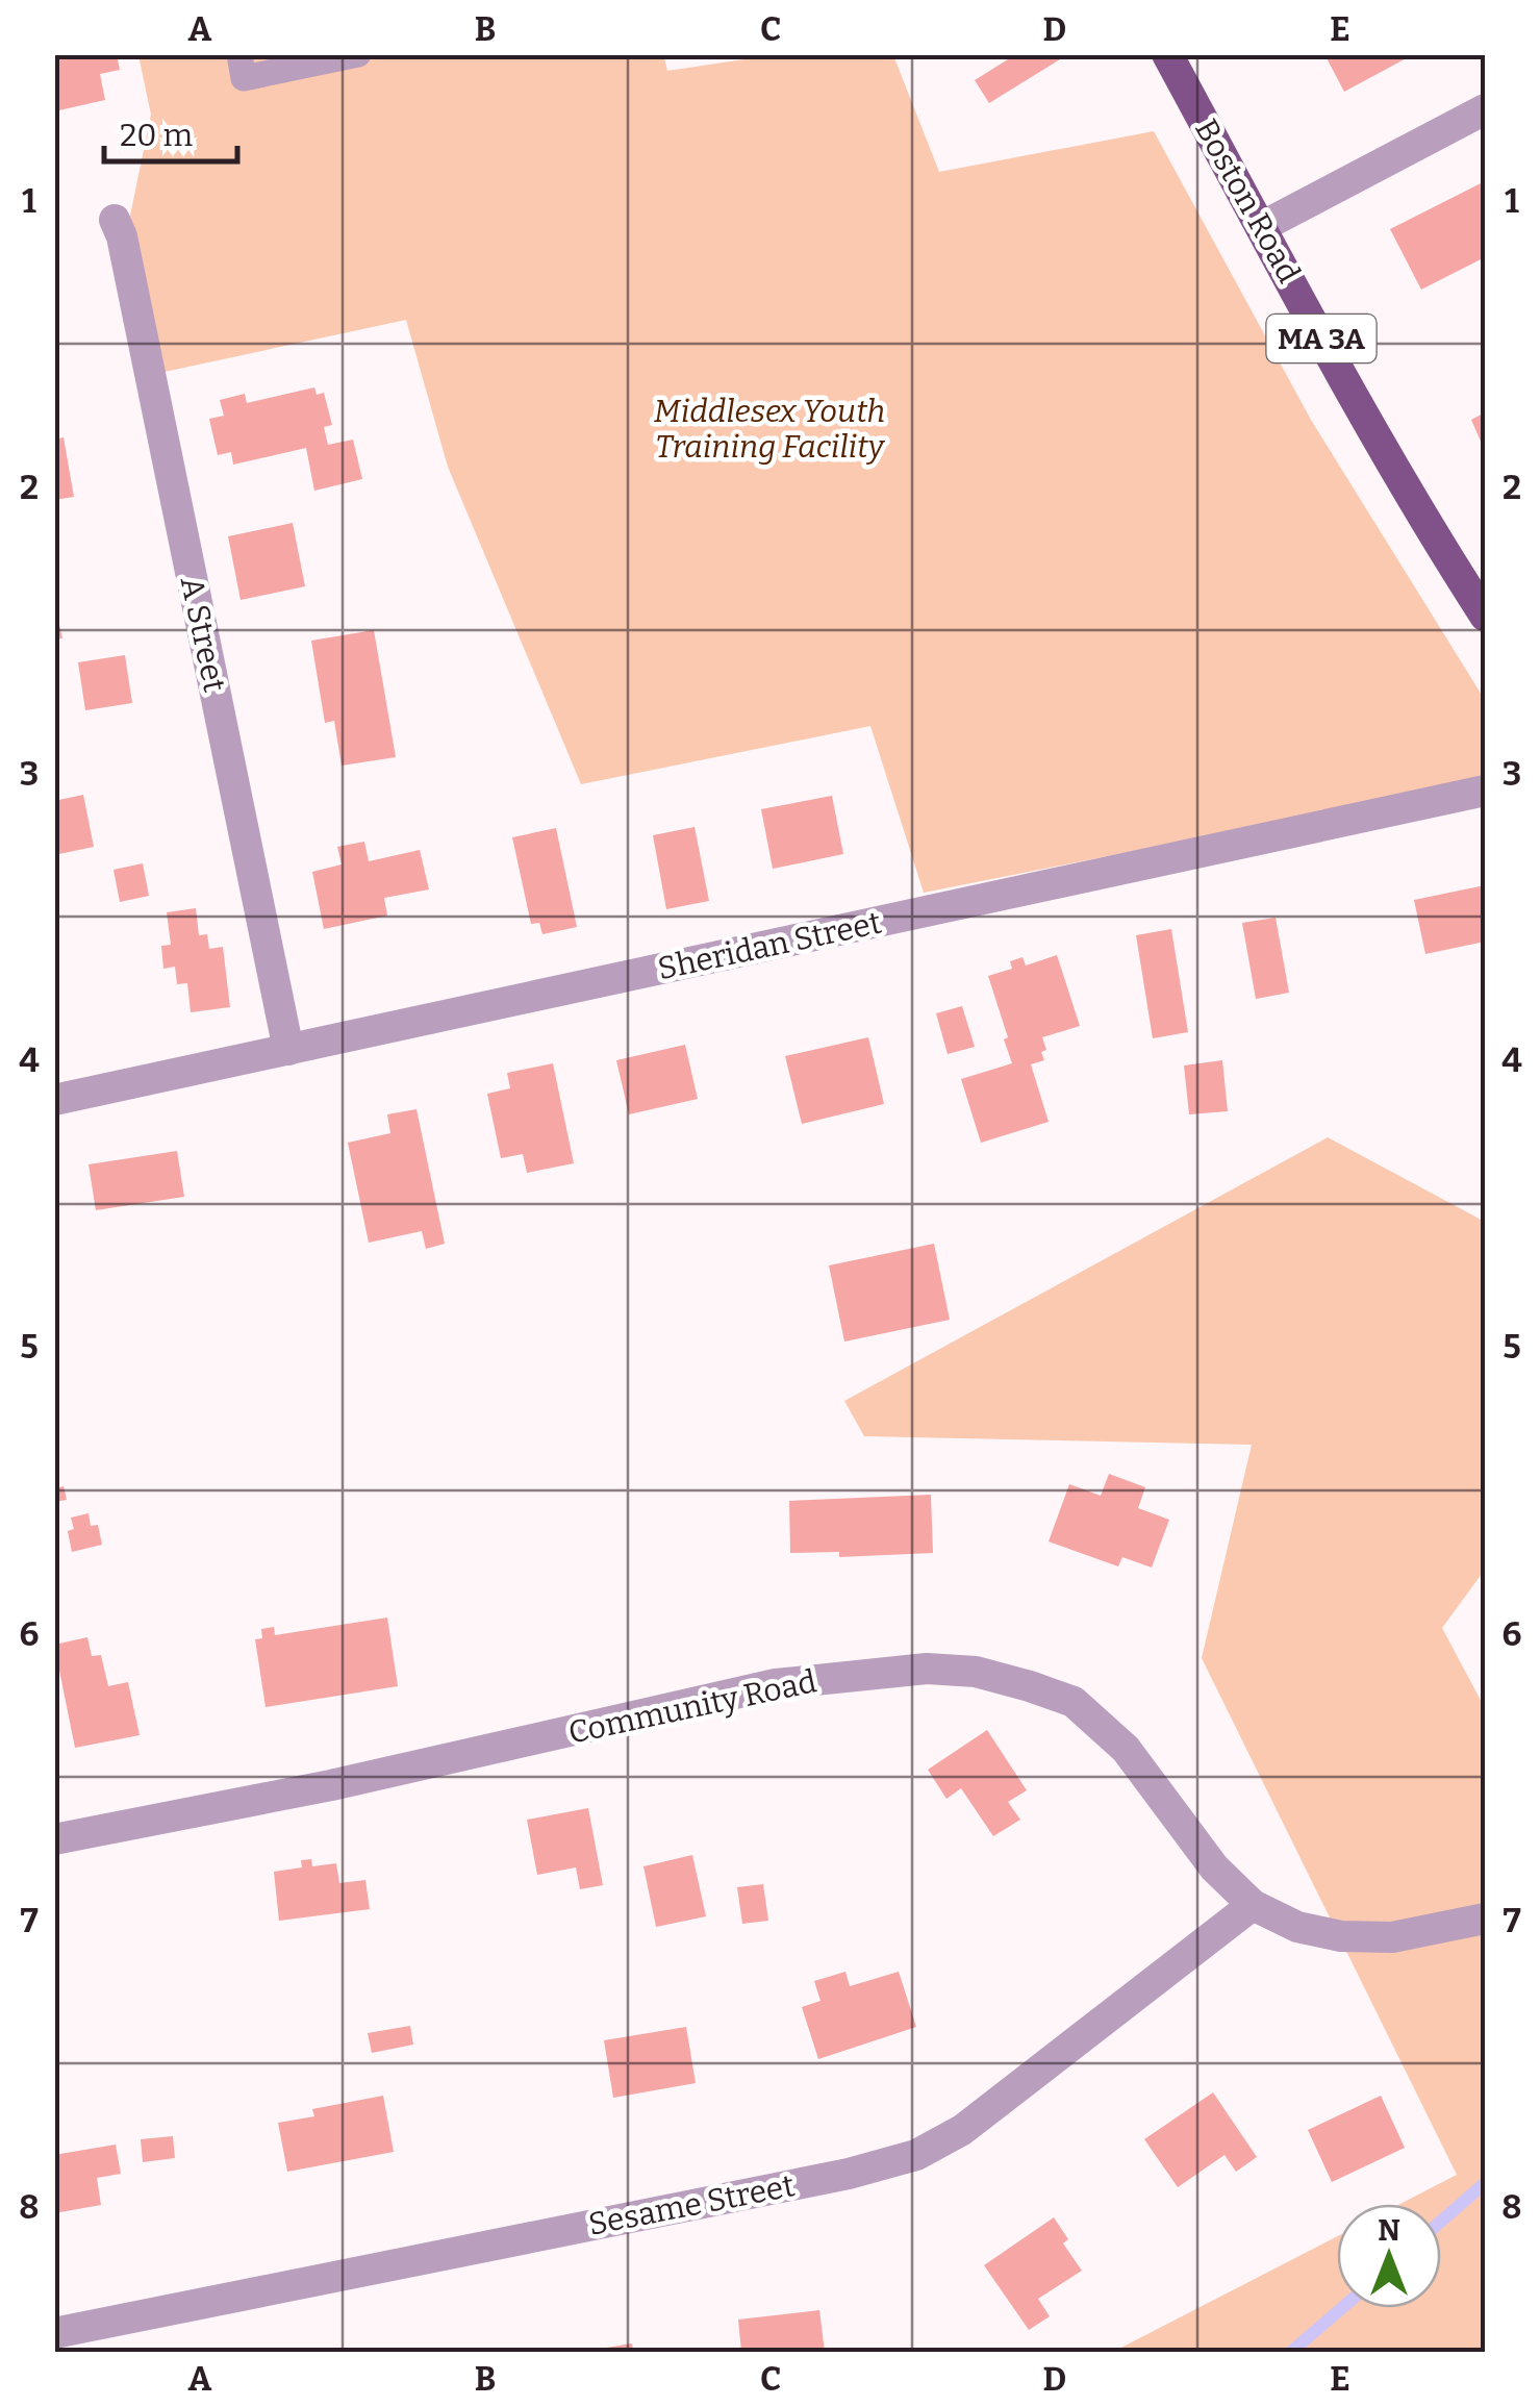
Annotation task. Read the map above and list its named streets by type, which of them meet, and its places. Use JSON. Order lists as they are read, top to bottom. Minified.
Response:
{"streets":{"main road":["Boston Road","MA 3A"],"street":["A Street","Sheridan Street","Community Road","Sesame Street"]},"crossings":[["A Street","Sheridan Street"],["Community Road","Sesame Street"]],"parks":["Middlesex Youth Training Facility"],"scale_bar":"20 m","north":"top","grid":{"columns":["A","B","C","D","E"],"rows":["1","2","3","4","5","6","7","8"]}}
